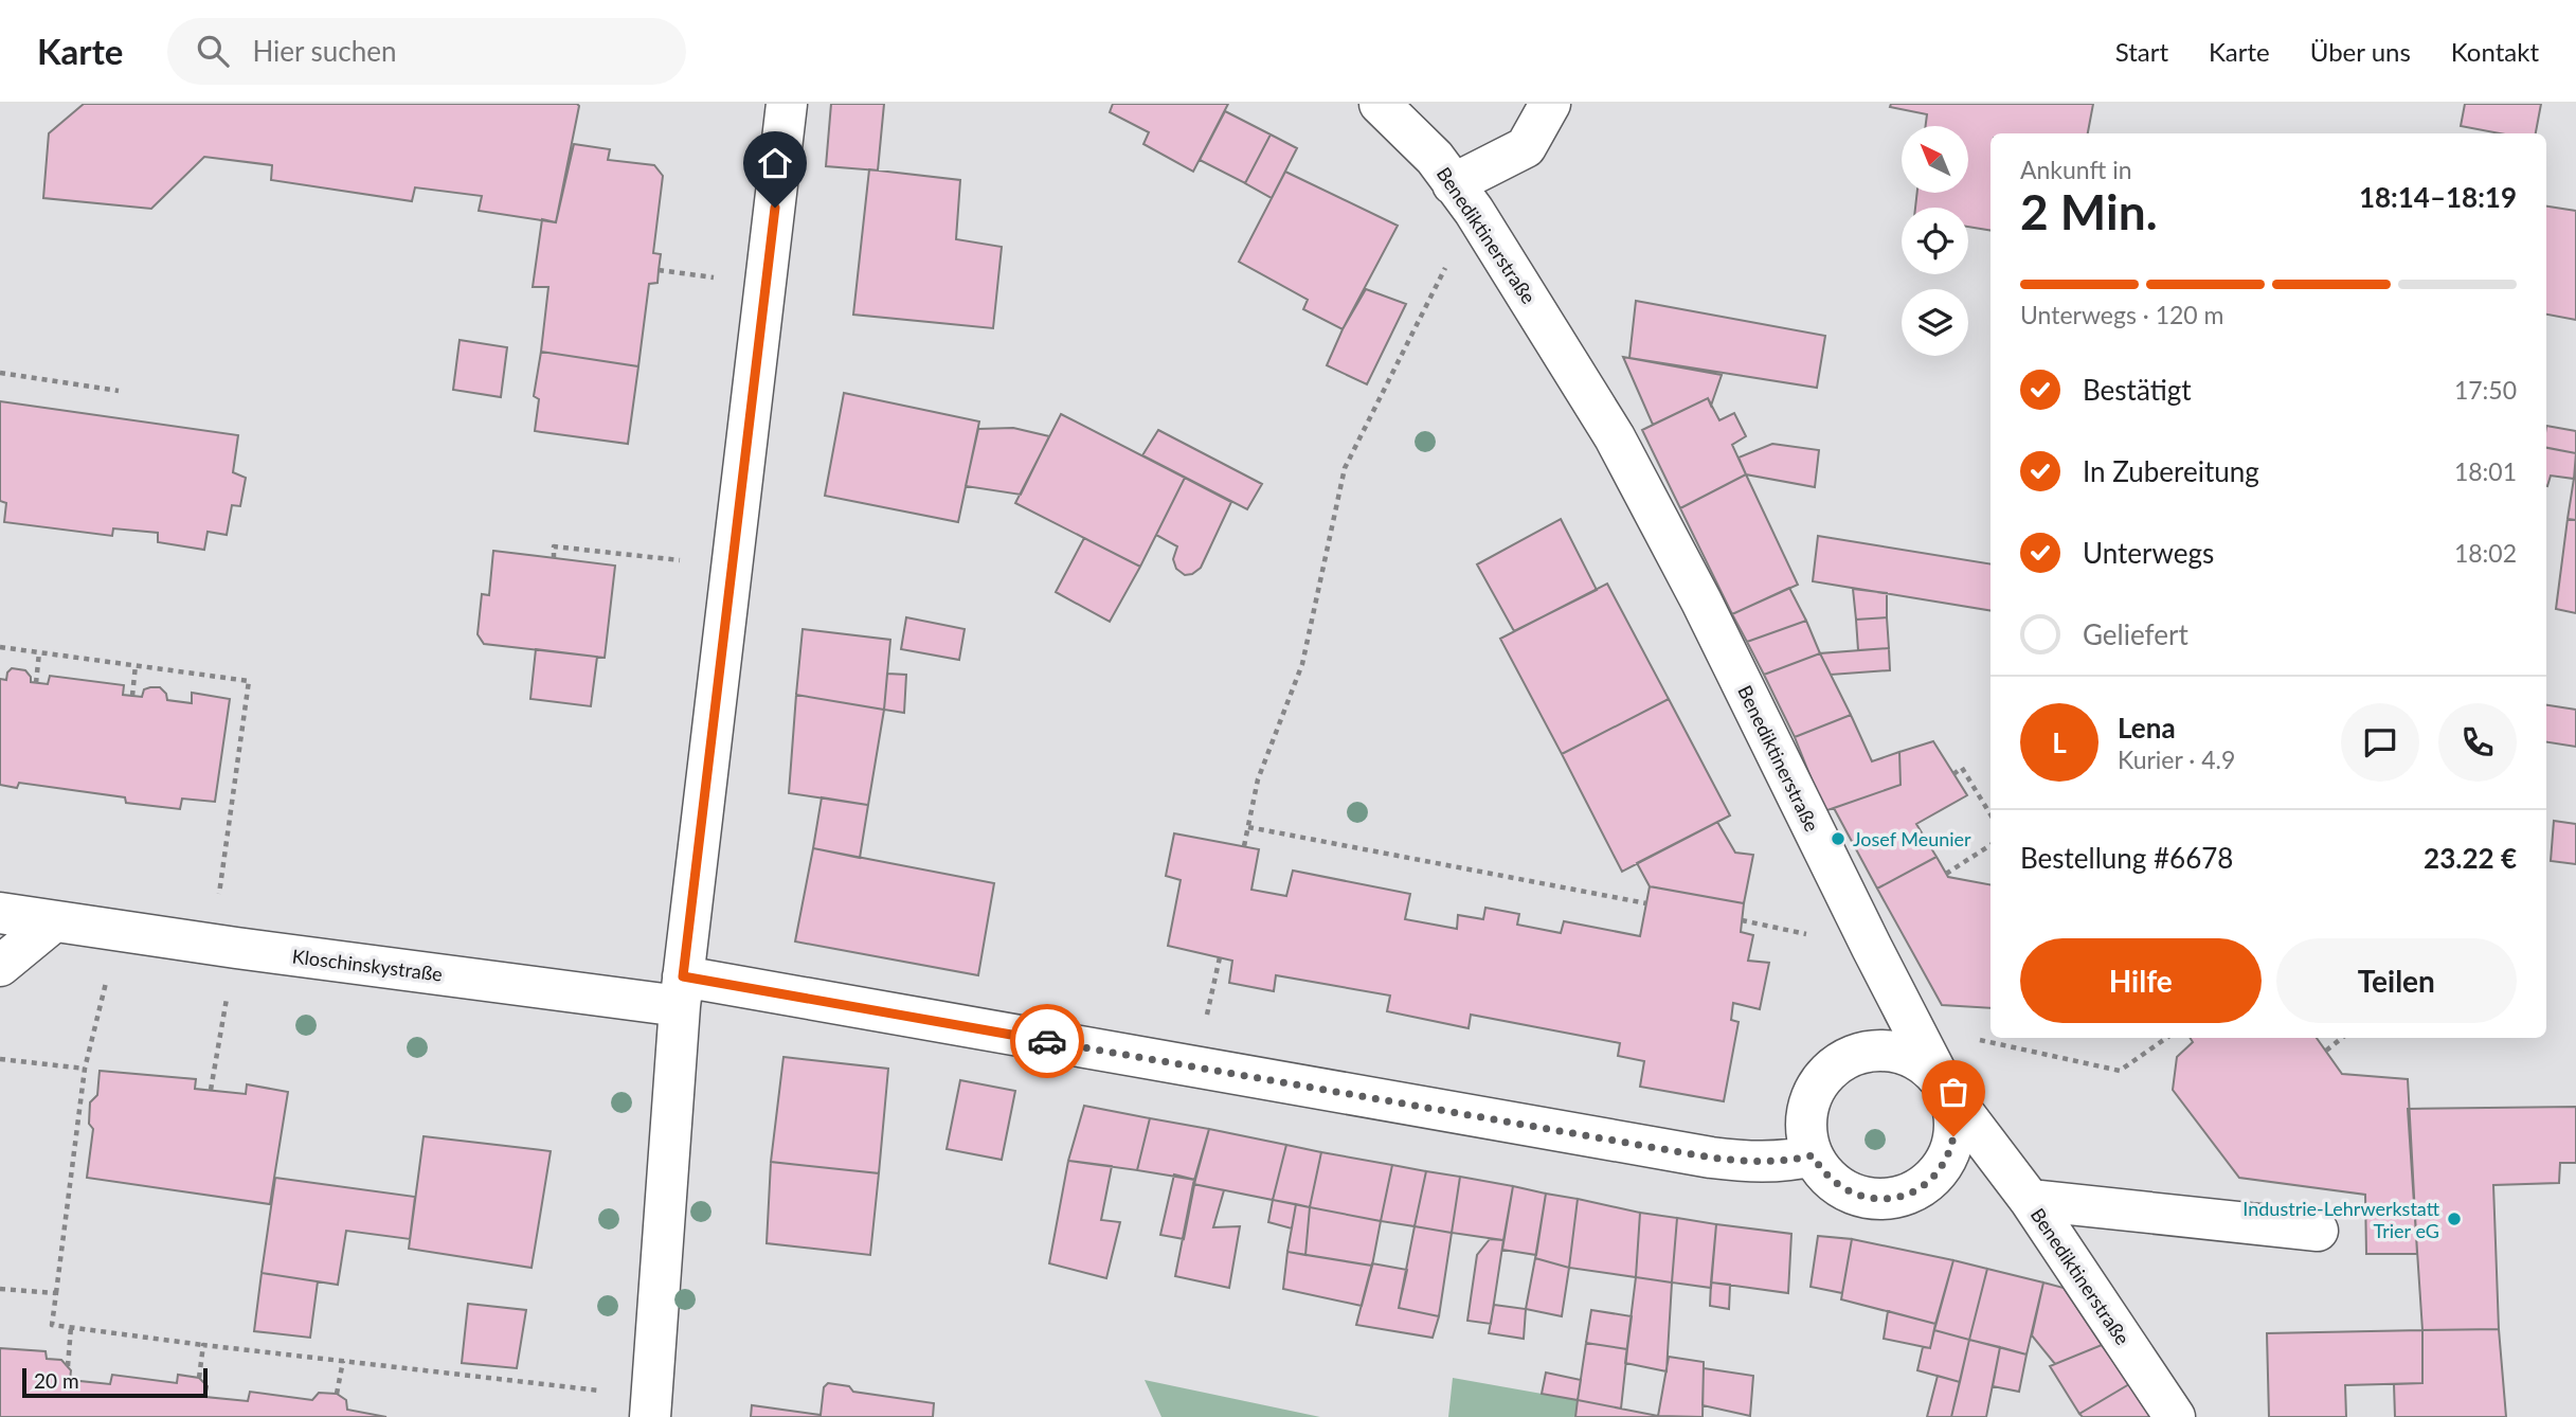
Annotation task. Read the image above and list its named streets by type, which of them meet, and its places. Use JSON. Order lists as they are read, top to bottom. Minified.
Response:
{"streets":{"street":["Benediktinerstraße","Kloschinskystraße"]},"crossings":[["Benediktinerstraße","Kloschinskystraße"]],"places":["Josef Meunier","Industrie-Lehrwerkstatt Trier eG"],"scale_bar":"20 m","north":"top left","page":{"header":"Karte","search":"Hier suchen","nav":["Start","Karte","Über uns","Kontakt"],"heading":["2 Min.","Ankunft in","18:14–18:19"],"panel":["Lena","Kurier · 4.9","Bestellung #6678","23.22 €"],"bar":"Unterwegs · 120 m","list":[["Bestätigt","17:50"],["In Zubereitung","18:01"],["Unterwegs","18:02"],"Geliefert"],"round":"L","buttons":["Hilfe","Teilen"],"scale":"20 m"}}
